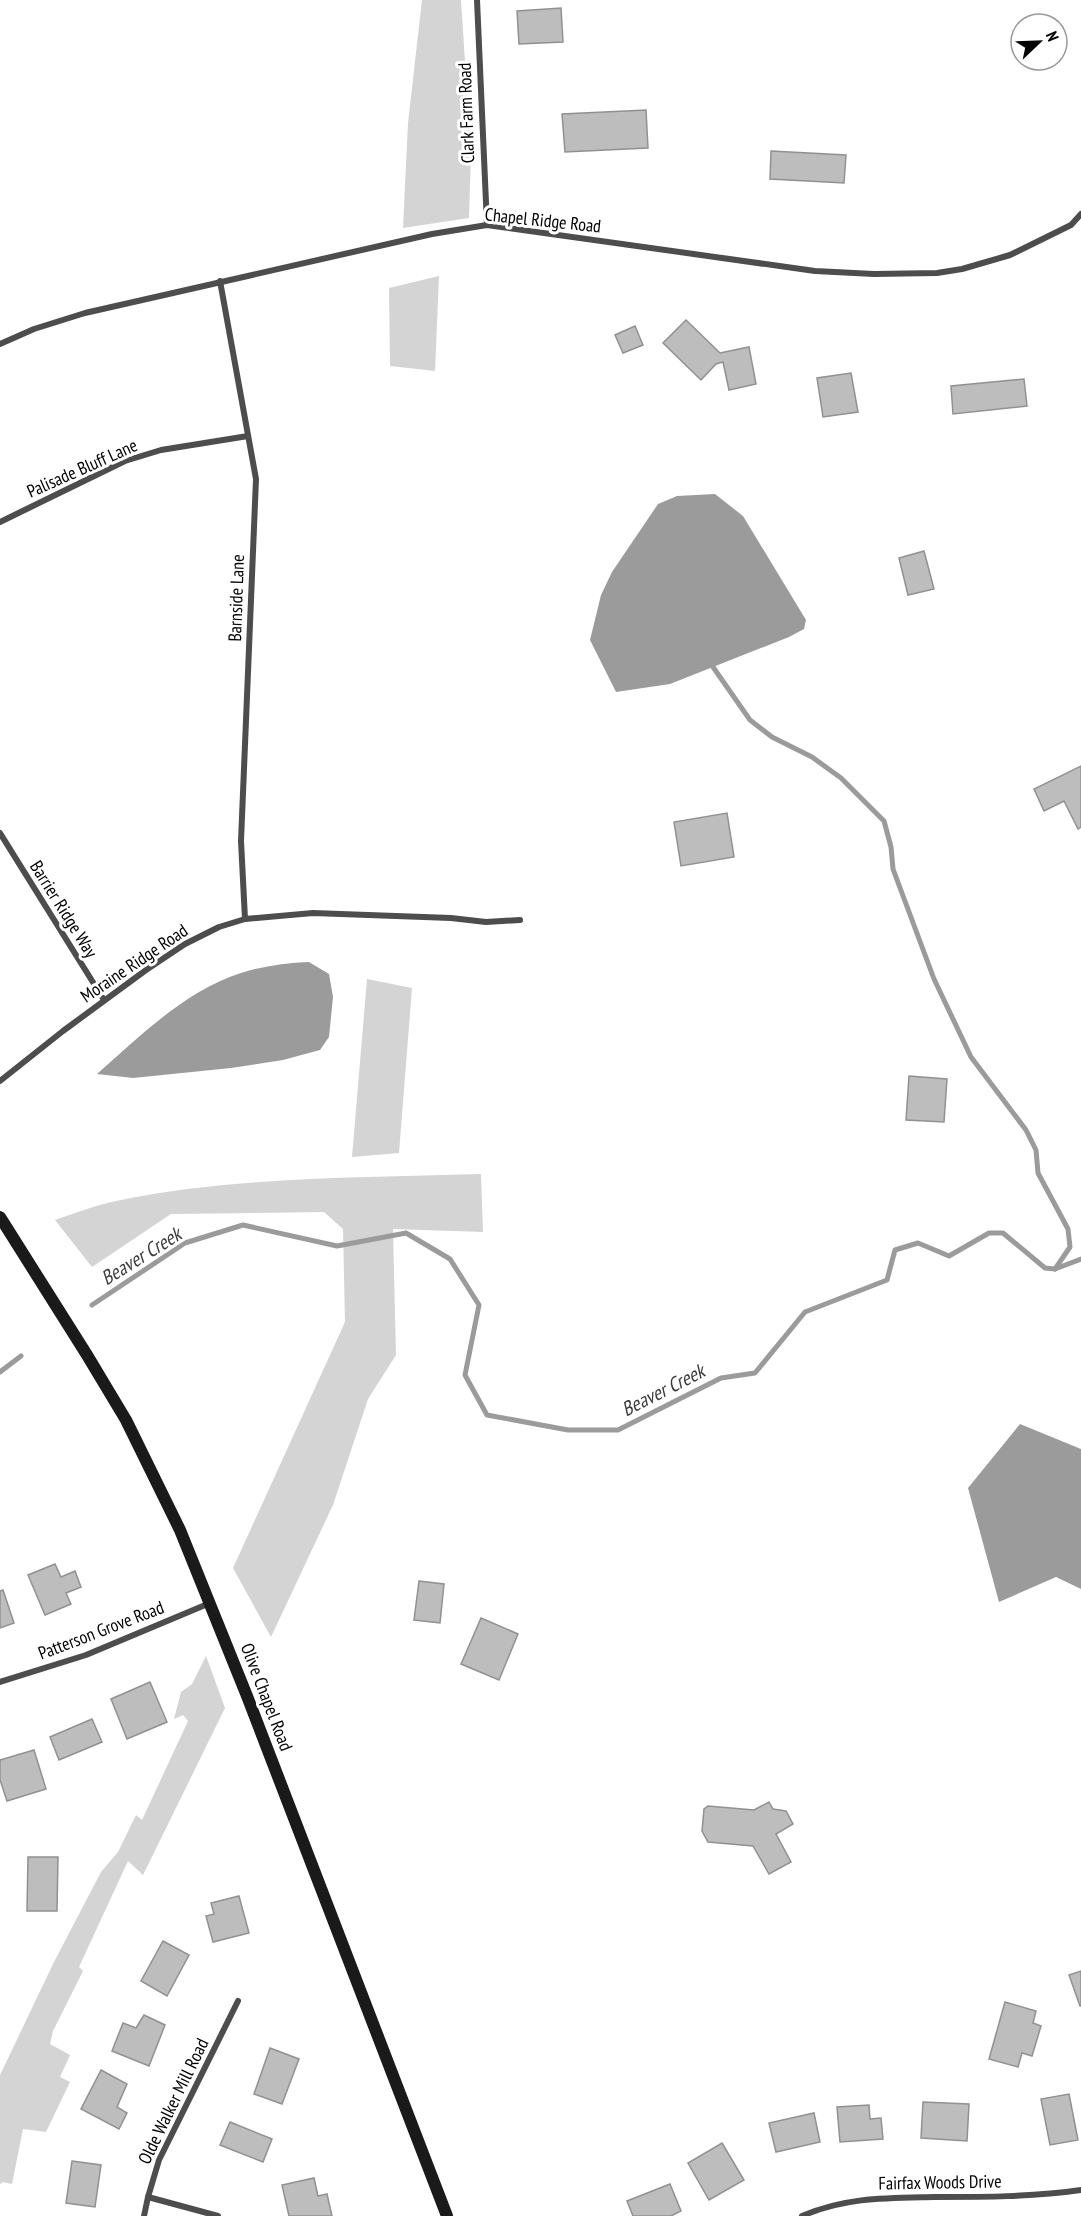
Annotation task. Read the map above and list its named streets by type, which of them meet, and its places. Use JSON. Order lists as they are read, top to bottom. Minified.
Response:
{"streets":{"main road":["Olive Chapel Road"],"street":["Clark Farm Road","Chapel Ridge Road","Palisade Bluff Lane","Barnside Lane","Barrier Ridge Way","Moraine Ridge Road","Patterson Grove Road","Olde Walker Mill Road","Fairfax Woods Drive"]},"crossings":[["Clark Farm Road","Chapel Ridge Road"],["Chapel Ridge Road","Barnside Lane"],["Palisade Bluff Lane","Barnside Lane"],["Barnside Lane","Moraine Ridge Road"],["Barrier Ridge Way","Moraine Ridge Road"],["Patterson Grove Road","Olive Chapel Road"]],"water":["Beaver Creek"],"north":"top right"}
